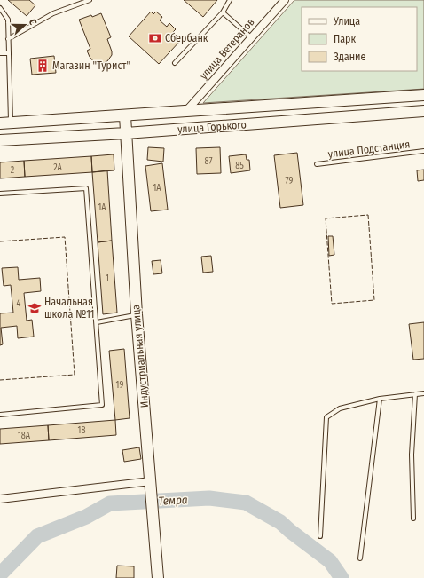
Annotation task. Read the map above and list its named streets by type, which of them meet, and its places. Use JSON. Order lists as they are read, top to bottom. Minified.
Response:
{"streets":{"main road":["улица Горького","Индустриальная улица"],"street":["улица Ветеранов"],"lane":["улица Подстанция"]},"crossings":[["улица Ветеранов","улица Горького"],["улица Горького","Индустриальная улица"]],"water":["Темра"],"places":{"bank":["Сбербанк"],"building":["Магазин \"Турист\""],"school or university":["Начальная школа №11"]},"house_numbers":["87","85","2А","2","79","1А","1А","1","4","19","18","18А"],"legend":["Улица","Парк","Здание"],"north":"right"}
